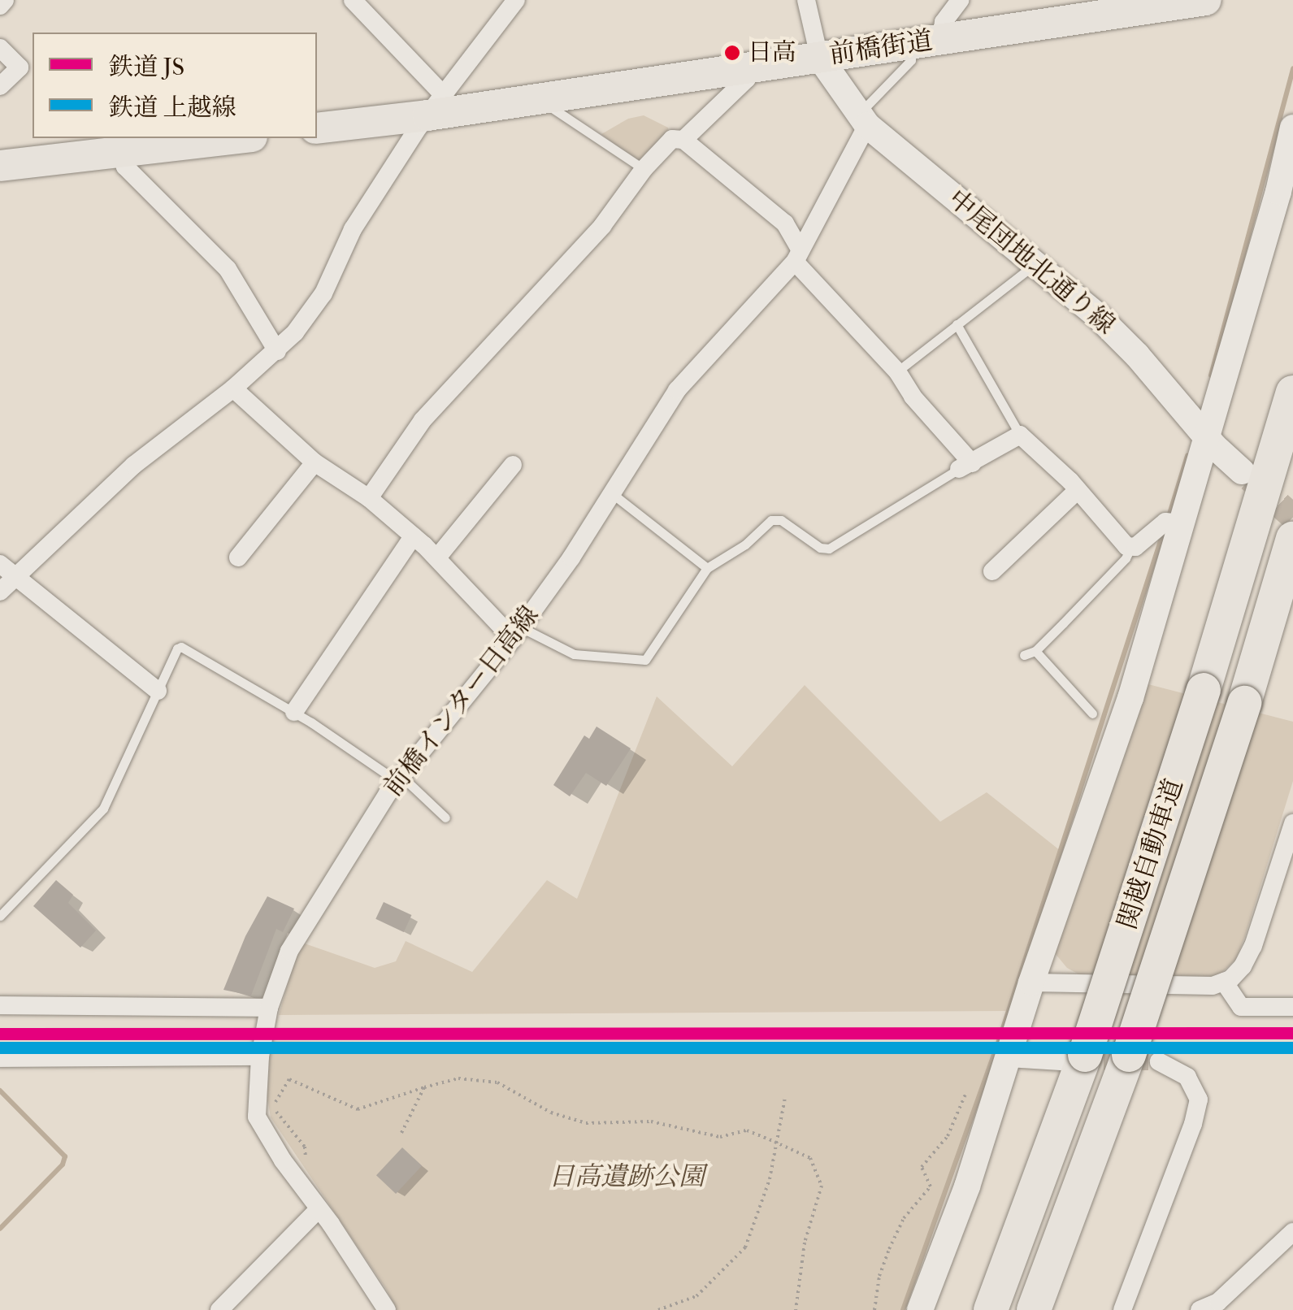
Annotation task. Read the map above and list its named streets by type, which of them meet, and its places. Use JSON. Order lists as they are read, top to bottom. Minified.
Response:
{"streets":{"highway":["関越自動車道"],"main road":["前橋街道"],"street":["中尾団地北通り線","前橋インター日高線"]},"crossings":[["前橋街道","中尾団地北通り線"],["中尾団地北通り線","前橋インター日高線"]],"parks":["日高遺跡公園"],"places":["日高"],"lines":["rail line JS","rail line 上越線"],"legend":["鉄道 JS","鉄道 上越線"]}
